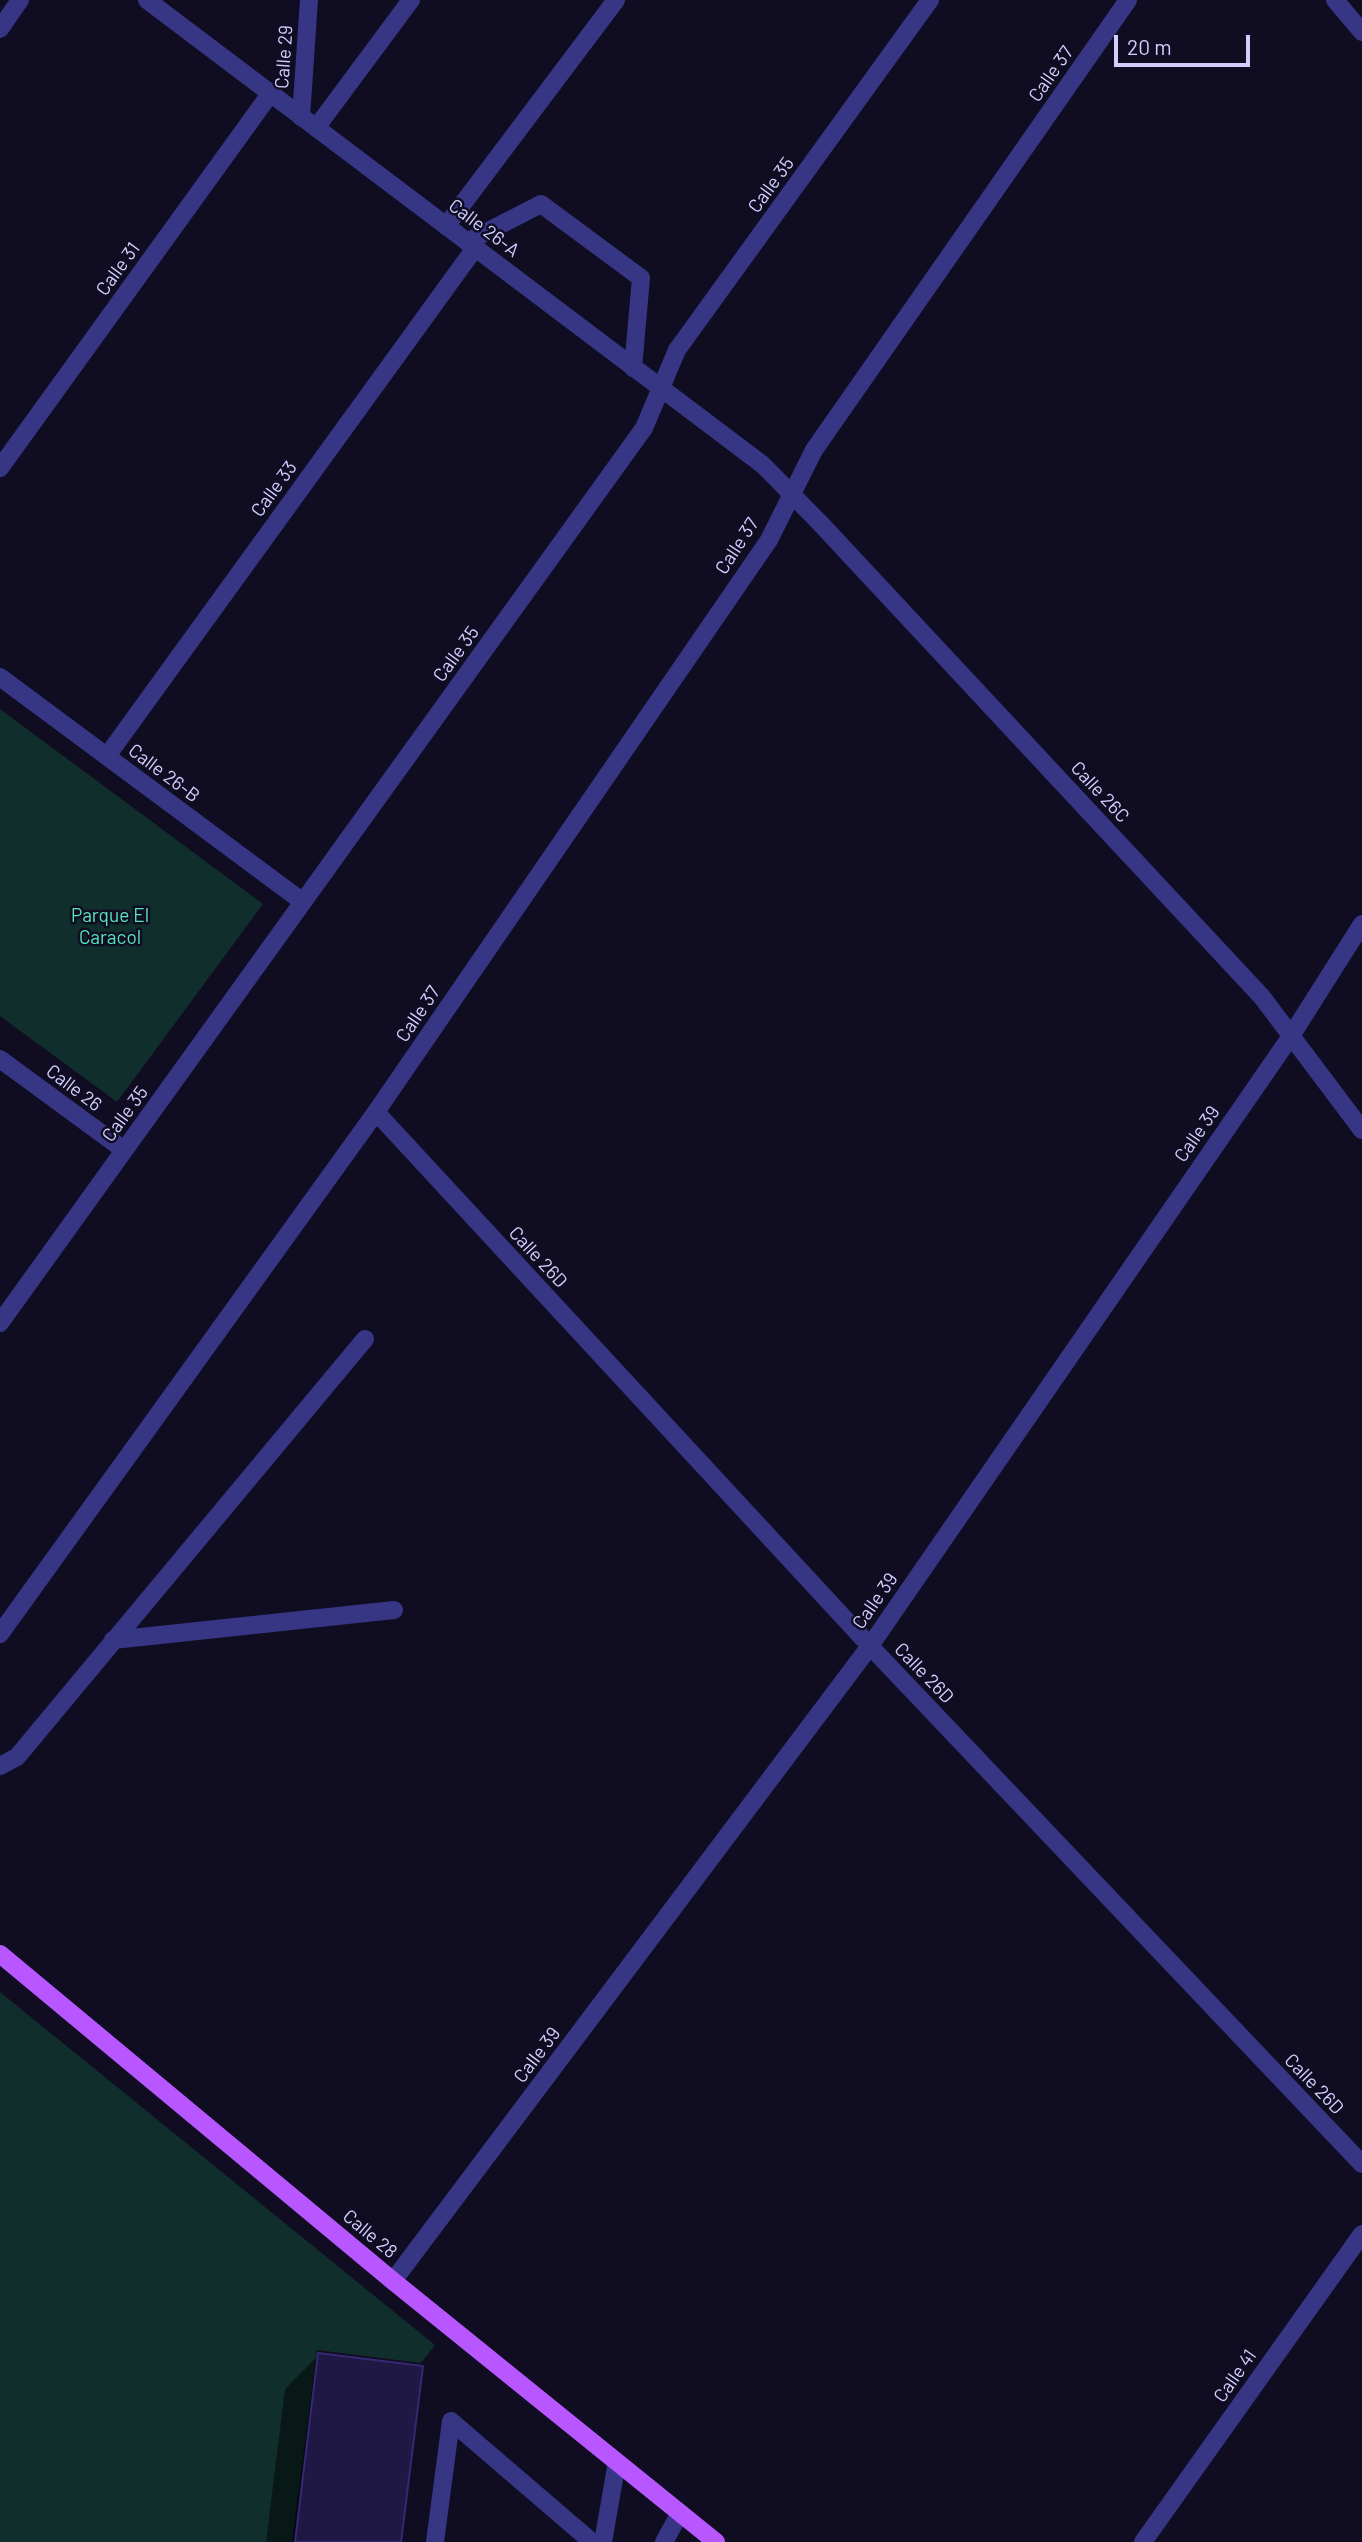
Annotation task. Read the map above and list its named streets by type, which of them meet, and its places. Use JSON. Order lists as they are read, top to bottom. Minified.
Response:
{"streets":{"main road":["Calle 28"],"street":["Calle 29","Calle 37","Calle 35","Calle 26-A","Calle 31","Calle 33","Calle 26-B","Calle 26C","Calle 26","Calle 39","Calle 26D","Calle 41"]},"crossings":[["Calle 29","Calle 26-A"],["Calle 37","Calle 26-A"],["Calle 37","Calle 26C"],["Calle 37","Calle 26D"],["Calle 35","Calle 26-A"],["Calle 35","Calle 26-B"],["Calle 35","Calle 26"],["Calle 26-A","Calle 31"],["Calle 26-A","Calle 33"],["Calle 26-A","Calle 26C"],["Calle 33","Calle 26-B"],["Calle 26C","Calle 39"],["Calle 39","Calle 26D"],["Calle 39","Calle 28"]],"parks":["Parque El Caracol"],"scale_bar":"20 m"}
